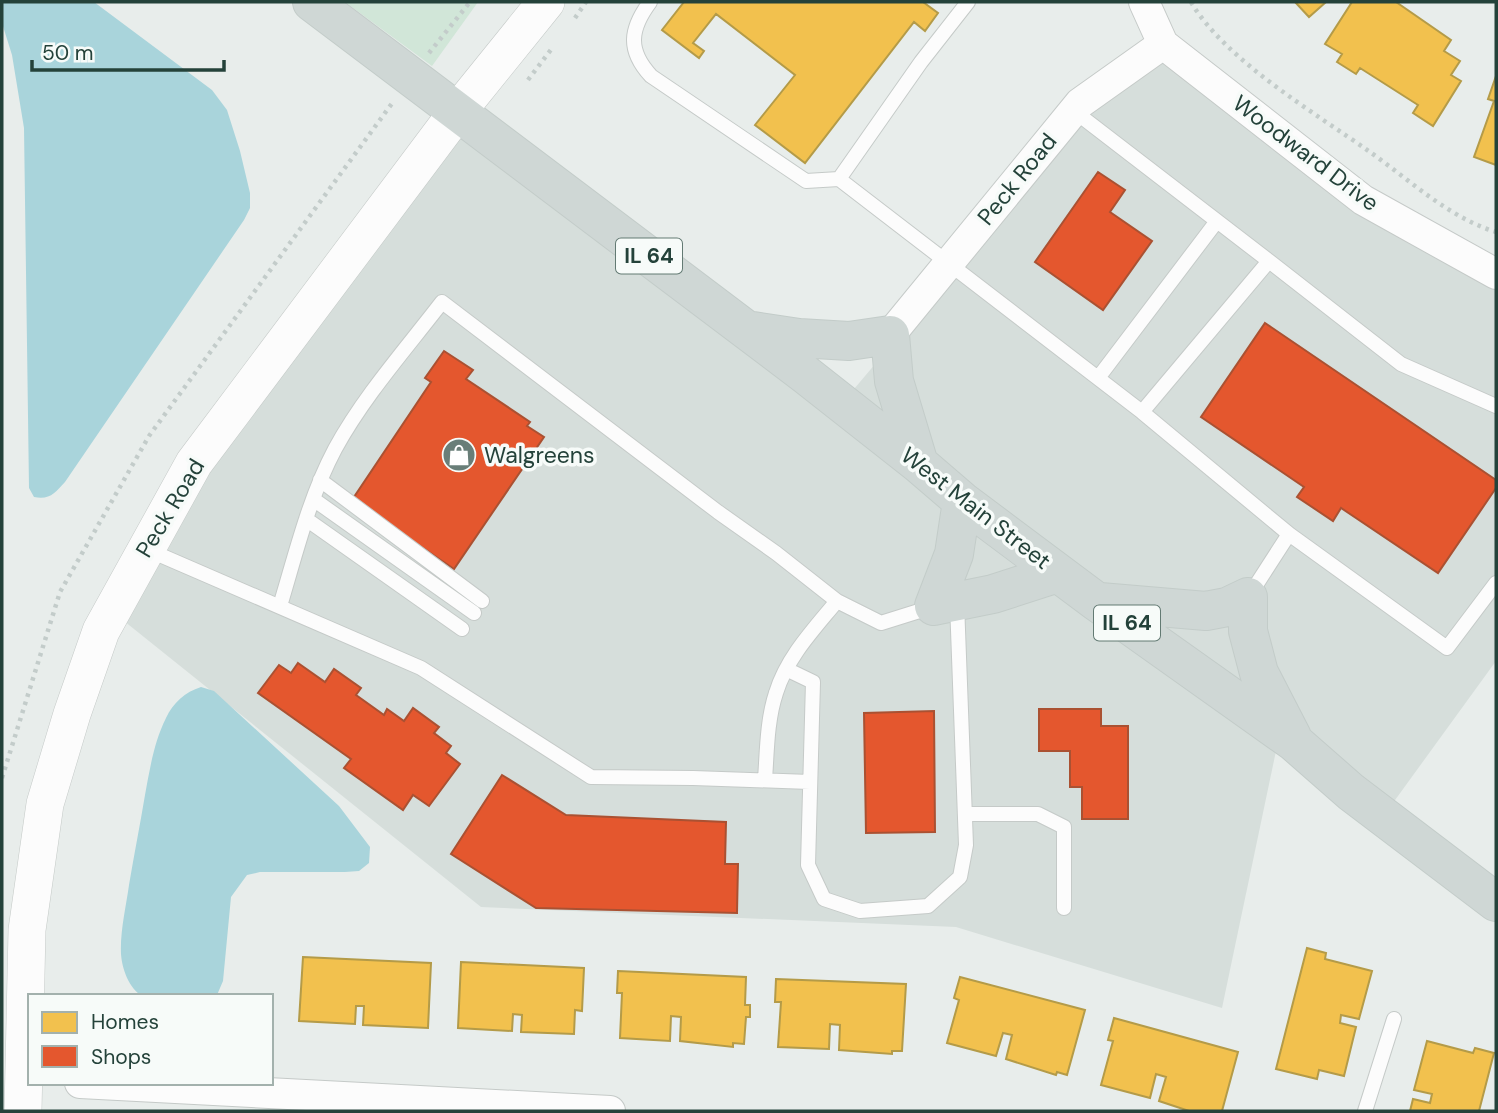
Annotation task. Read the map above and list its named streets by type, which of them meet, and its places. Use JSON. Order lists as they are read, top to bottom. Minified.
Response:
{"streets":{"main road":["IL 64","West Main Street"],"street":["Woodward Drive","Peck Road"]},"crossings":[["Woodward Drive","Peck Road"],["Peck Road","IL 64"],["Peck Road","West Main Street"],["IL 64","West Main Street"]],"places":{"shop":["Walgreens"]},"legend":["Homes","Shops"],"scale_bar":"50 m"}
